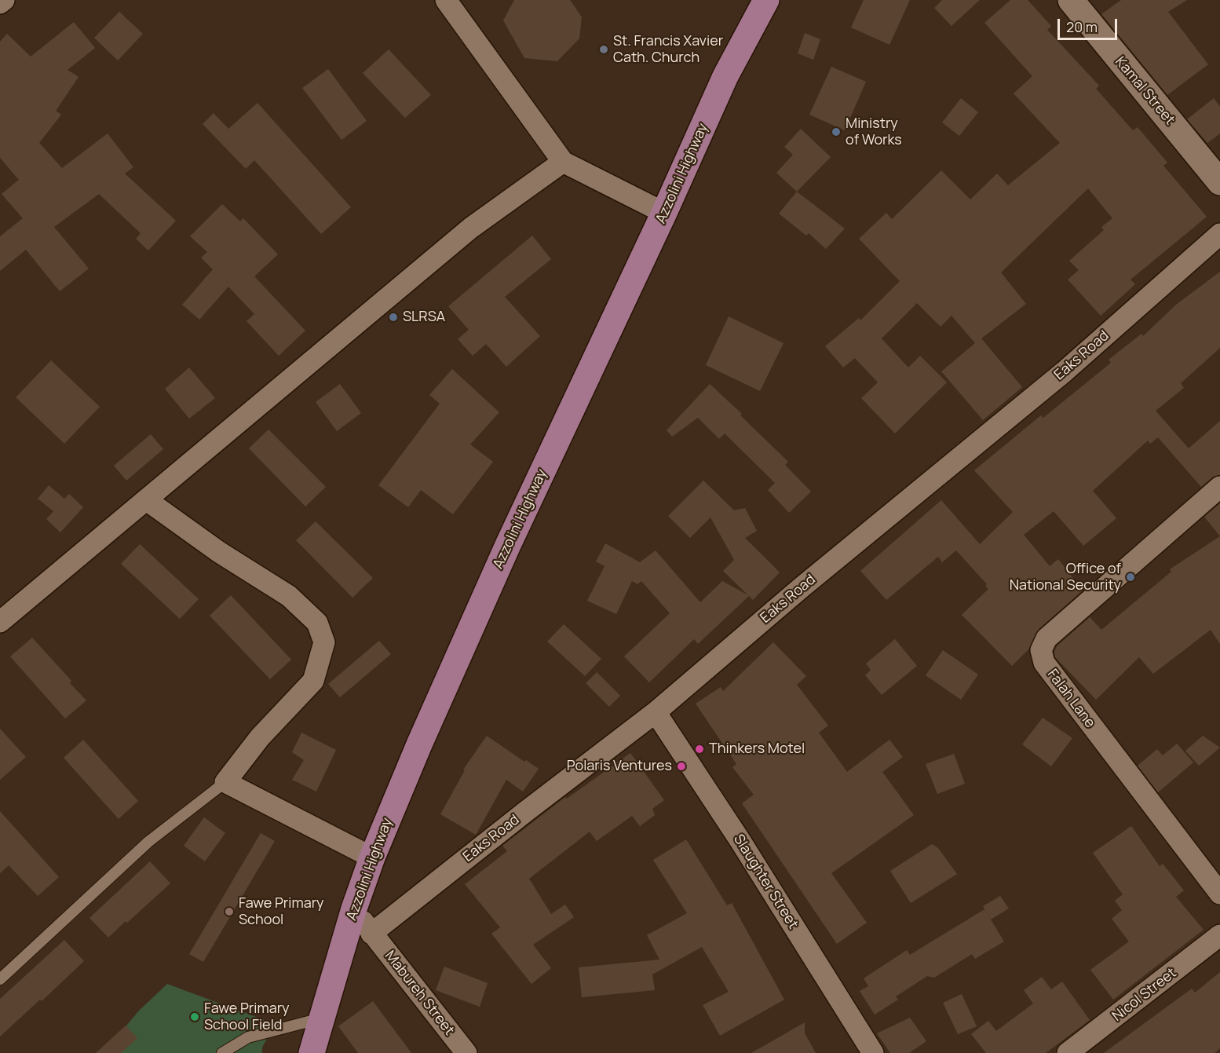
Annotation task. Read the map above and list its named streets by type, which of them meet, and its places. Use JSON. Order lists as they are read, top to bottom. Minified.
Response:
{"streets":{"main road":["Azzolini Highway"],"street":["Kamal Street","Eaks Road","Falah Lane","Slaughter Street","Mabureh Street","Nicol Street"]},"crossings":[["Eaks Road","Slaughter Street"],["Eaks Road","Mabureh Street"]],"places":["St. Francis Xavier Cath. Church","Ministry of Works","SLRSA","Office of National Security","Thinkers Motel","Polaris Ventures","Fawe Primary School","Fawe Primary School Field"],"scale_bar":"20 m"}
